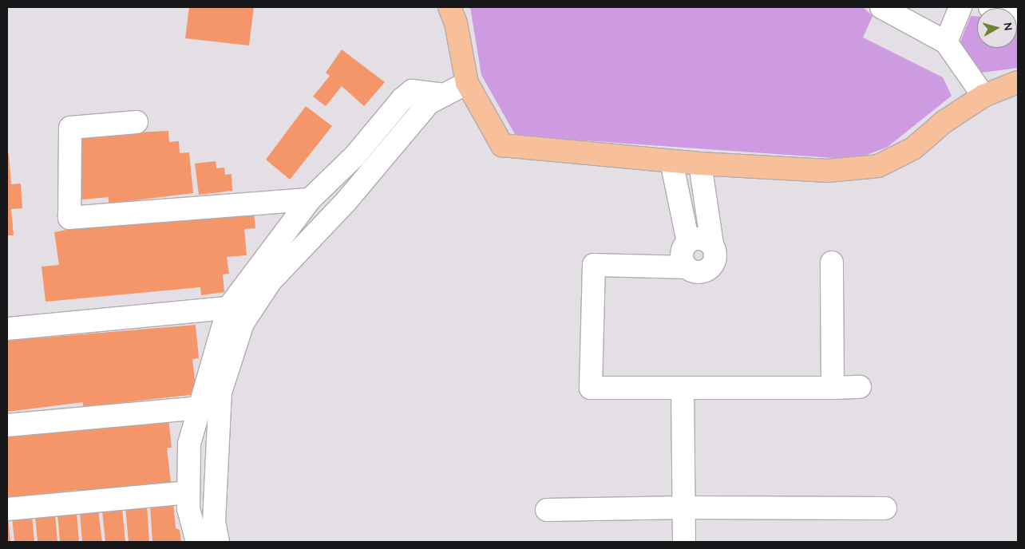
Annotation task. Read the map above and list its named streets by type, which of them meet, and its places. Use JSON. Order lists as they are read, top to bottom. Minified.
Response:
{"north":"right"}
